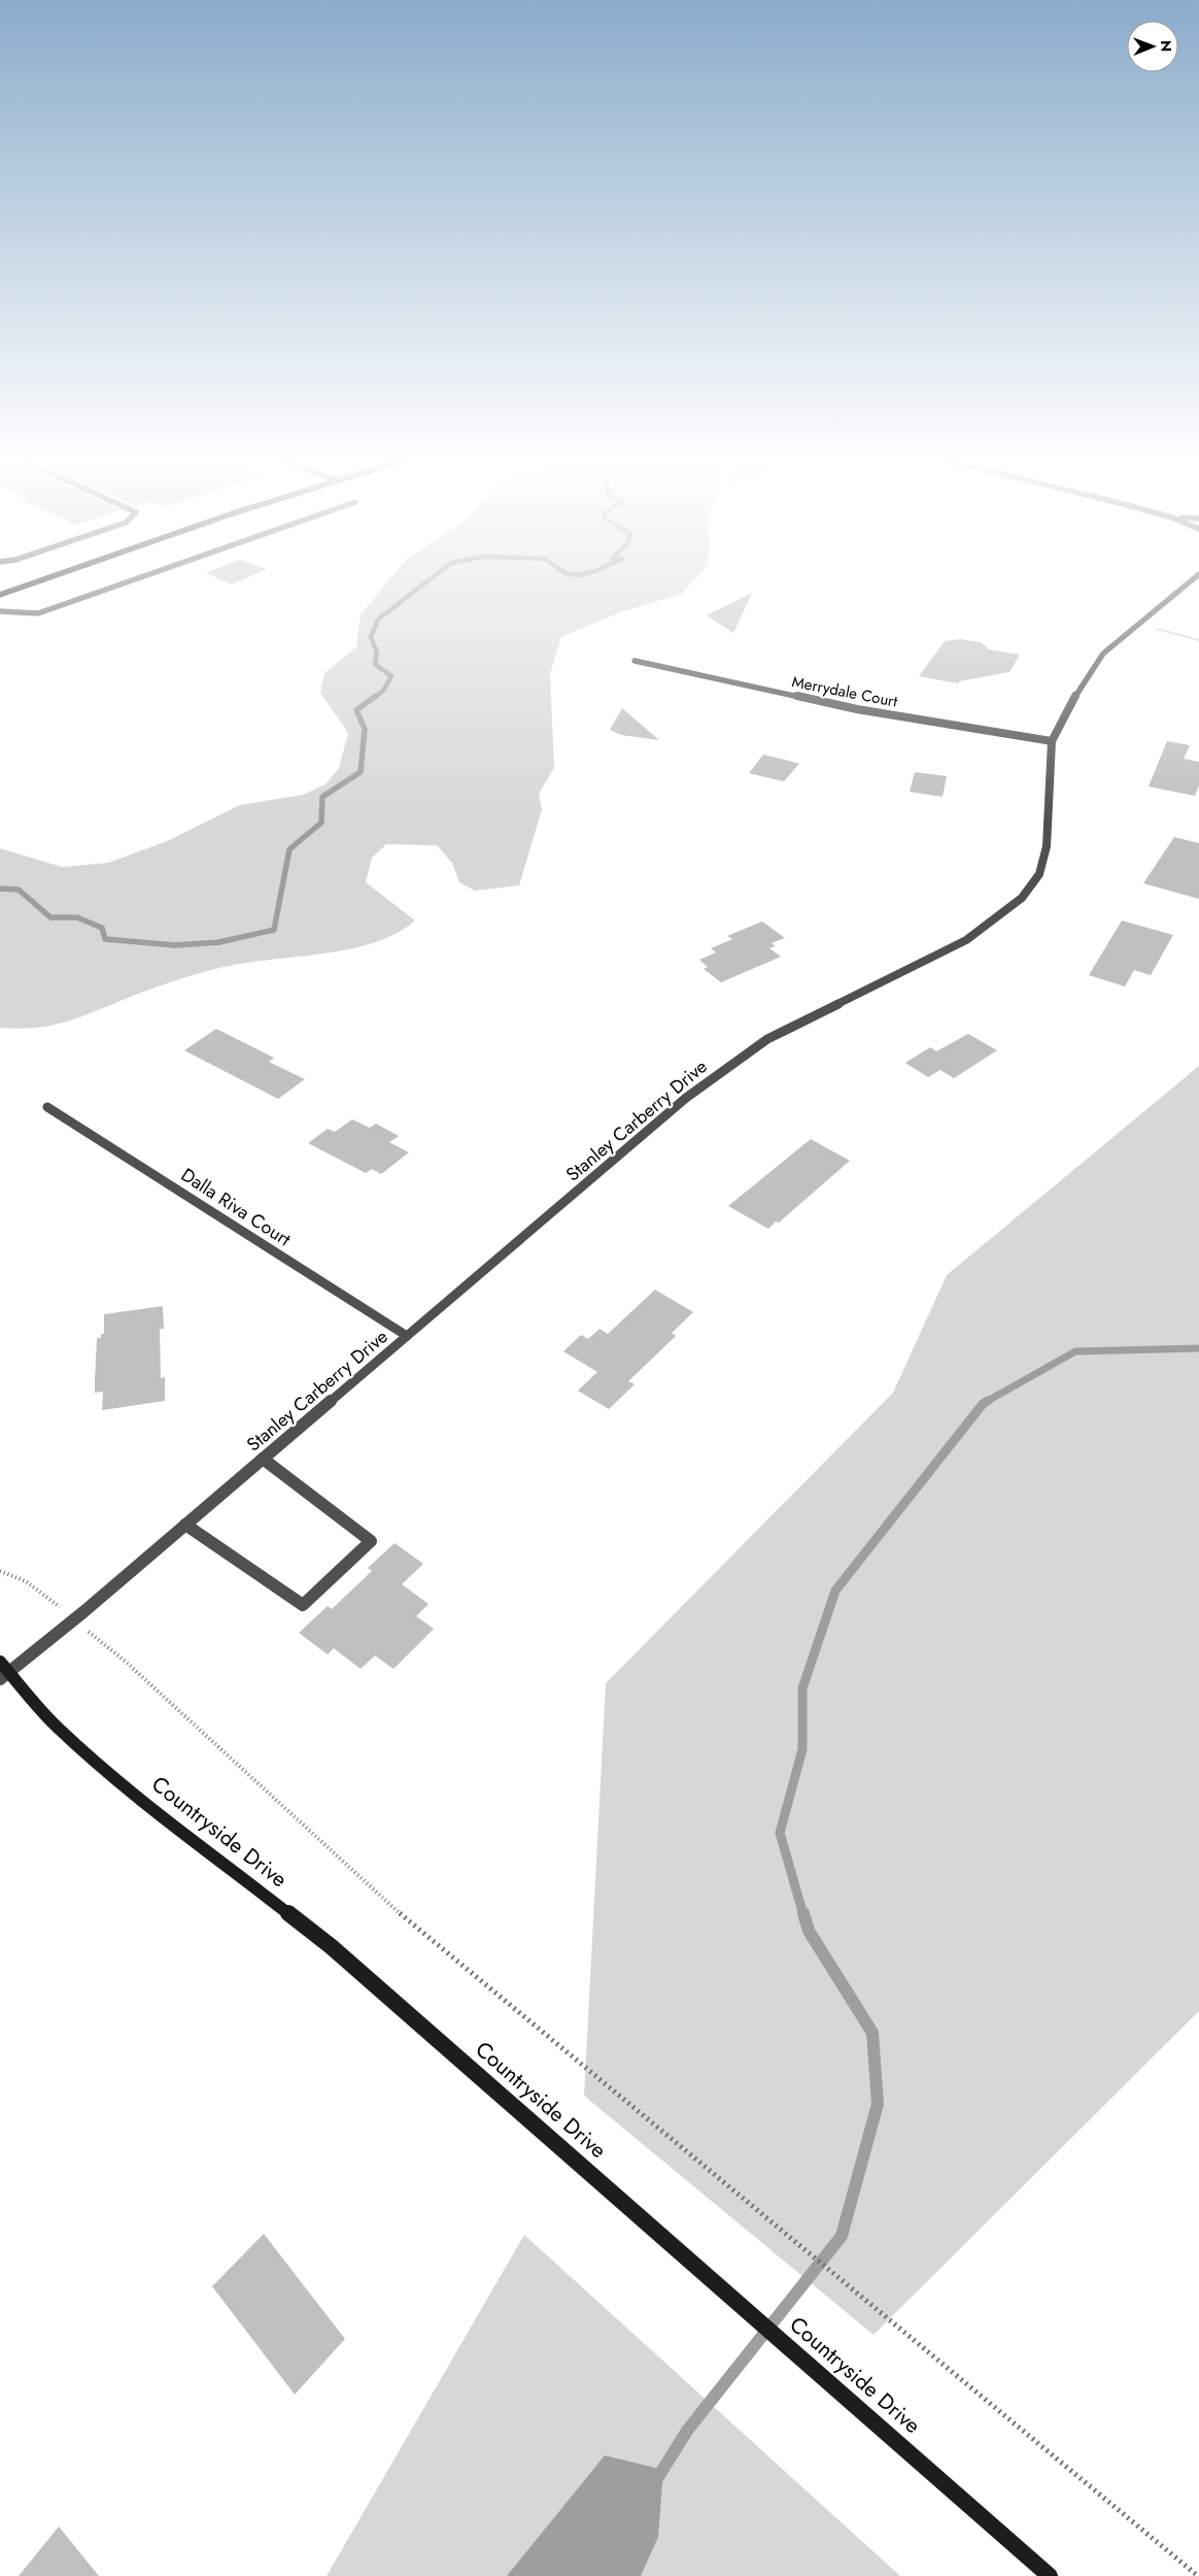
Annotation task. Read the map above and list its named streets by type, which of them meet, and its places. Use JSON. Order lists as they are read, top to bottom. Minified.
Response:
{"streets":{"street":["Merrydale Court","Stanley Carberry Drive","Dalla Riva Court","Countryside Drive"]},"crossings":[["Merrydale Court","Stanley Carberry Drive"],["Stanley Carberry Drive","Dalla Riva Court"],["Stanley Carberry Drive","Countryside Drive"]],"north":"right"}
